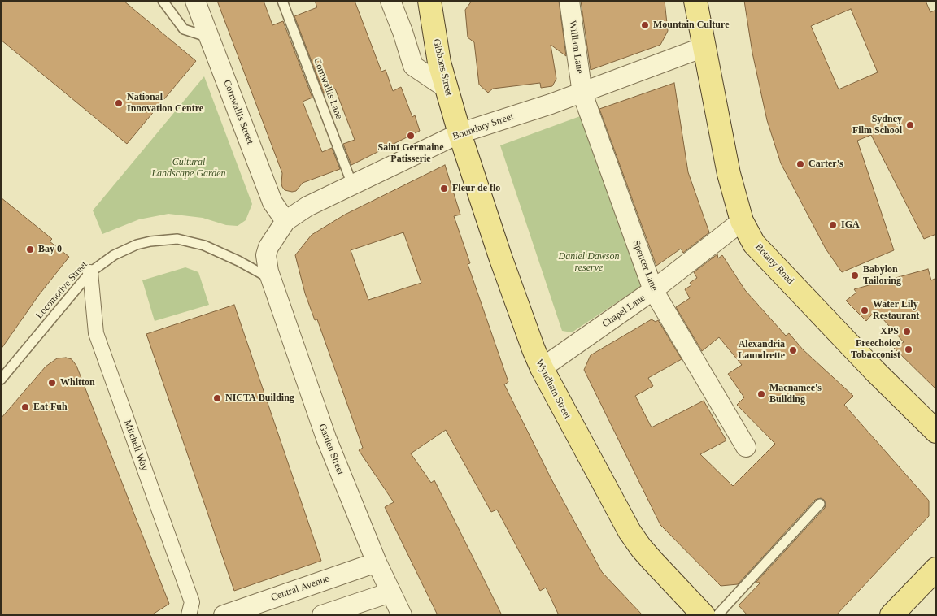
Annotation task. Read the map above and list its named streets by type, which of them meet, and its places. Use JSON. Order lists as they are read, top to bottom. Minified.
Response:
{"streets":{"main road":["Gibbons Street","Botany Road","Wyndham Street"],"street":["William Lane","Cornwallis Street","Boundary Street","Spencer Lane","Chapel Lane","Mitchell Way","Garden Street","Central Avenue"],"lane":["Cornwallis Lane","Locomotive Street"]},"crossings":[["William Lane","Boundary Street"],["William Lane","Spencer Lane"],["Gibbons Street","Boundary Street"],["Gibbons Street","Wyndham Street"],["Cornwallis Lane","Boundary Street"],["Cornwallis Street","Boundary Street"],["Boundary Street","Botany Road"],["Boundary Street","Spencer Lane"],["Boundary Street","Locomotive Street"],["Boundary Street","Wyndham Street"],["Boundary Street","Garden Street"],["Botany Road","Chapel Lane"],["Spencer Lane","Chapel Lane"],["Locomotive Street","Mitchell Way"],["Locomotive Street","Garden Street"],["Chapel Lane","Wyndham Street"],["Garden Street","Central Avenue"]],"parks":["Cultural Landscape Garden","Daniel Dawson reserve"],"places":["Mountain Culture","National Innovation Centre","Sydney Film School","Saint Germaine Patisserie","Carter's","Fleur de flo","IGA","Bay 0","Babylon Tailoring","Water Lily Restaurant","XPS","Freechoice Tobacconist","Alexandria Laundrette","Whitton","Macnamee's Building","NICTA Building","Eat Fuh"]}
